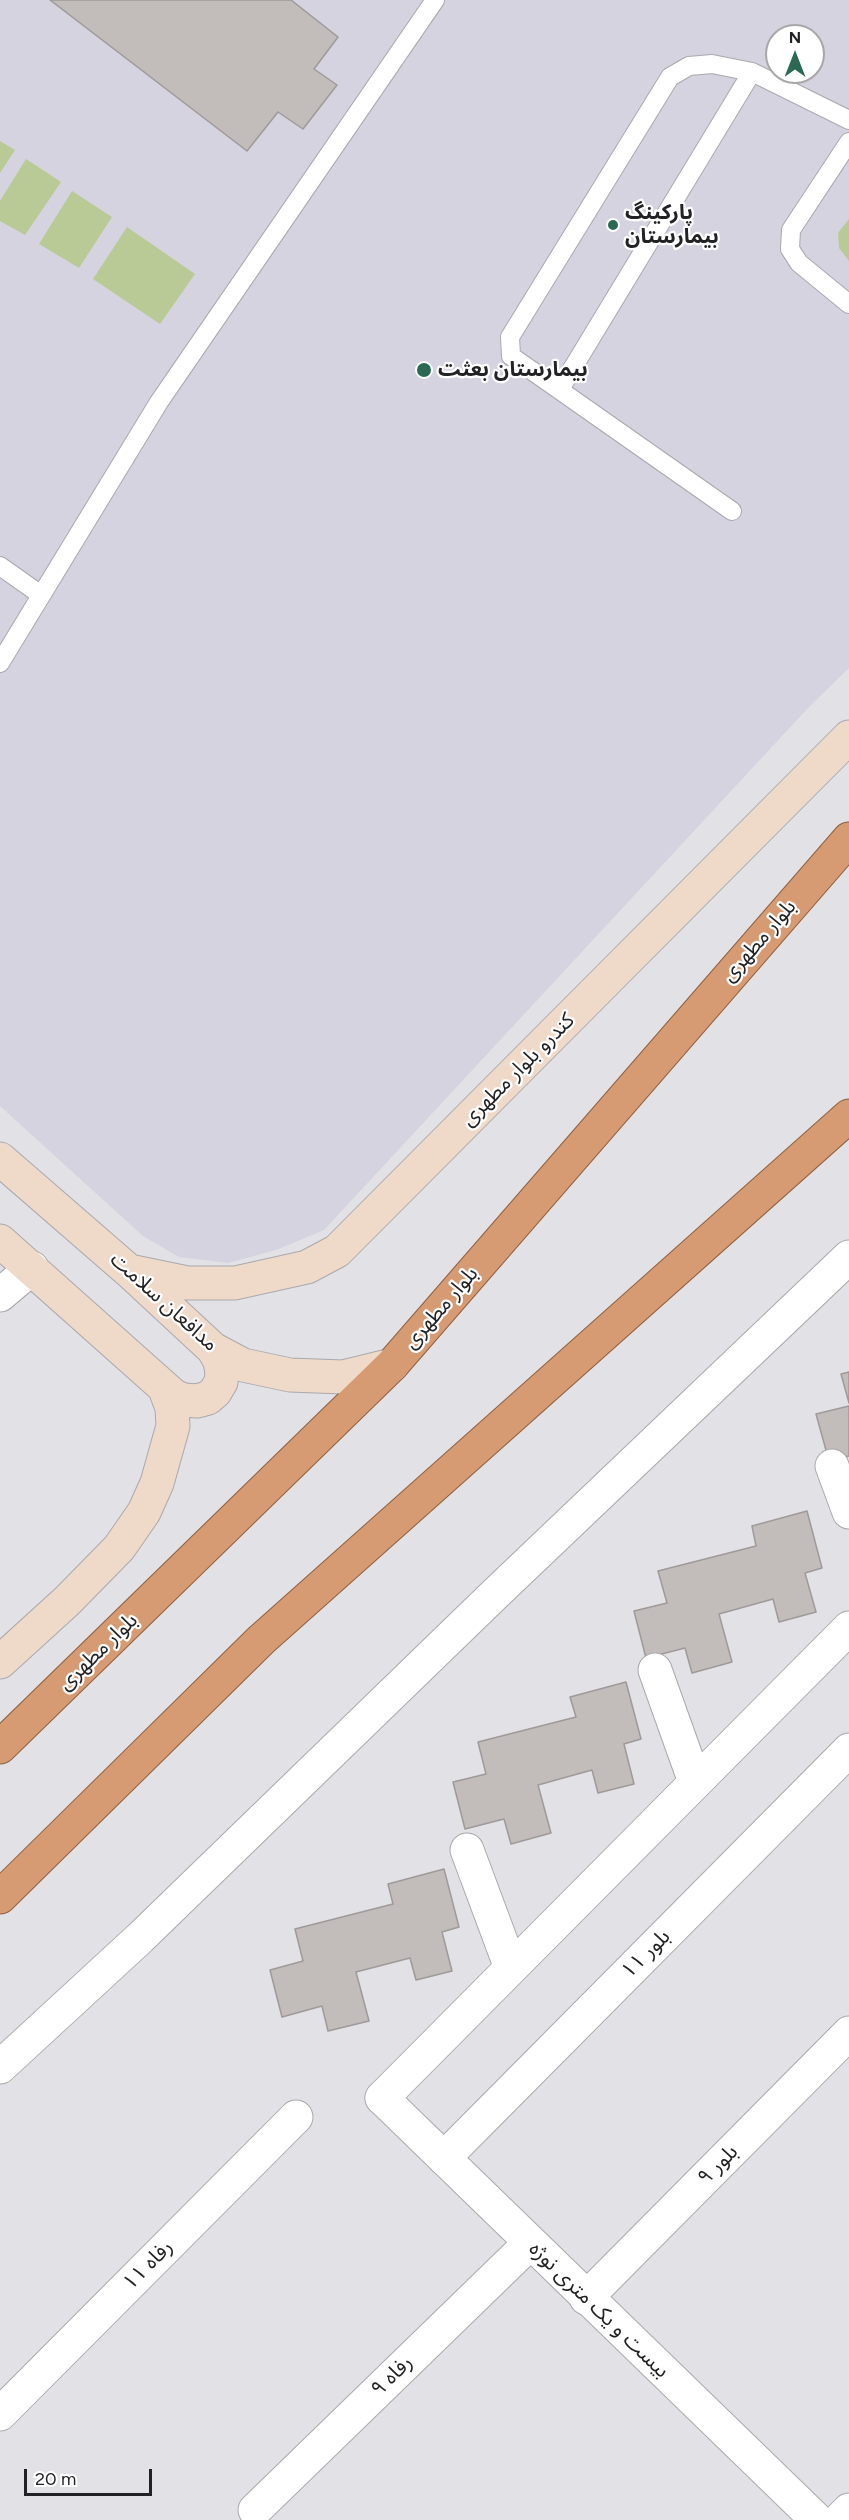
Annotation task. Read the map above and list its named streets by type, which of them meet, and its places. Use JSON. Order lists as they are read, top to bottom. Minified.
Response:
{"streets":{"highway":["بلوار مطهری"],"main road":["کندرو بلوار مطهری","مدافعان سلامت"],"street":["بلور ۱۱","بلور ۹","رفاه ۱۱","بیست و یک متری نوژه","رفاه ۹"]},"crossings":[["بلوار مطهری","مدافعان سلامت"],["کندرو بلوار مطهری","مدافعان سلامت"],["بلور ۱۱","بیست و یک متری نوژه"],["بلور ۹","بیست و یک متری نوژه"],["بیست و یک متری نوژه","رفاه ۹"]],"places":["پارکینگ بیمارستان","بیمارستان بعثت"],"scale_bar":"20 m","north":"top"}
